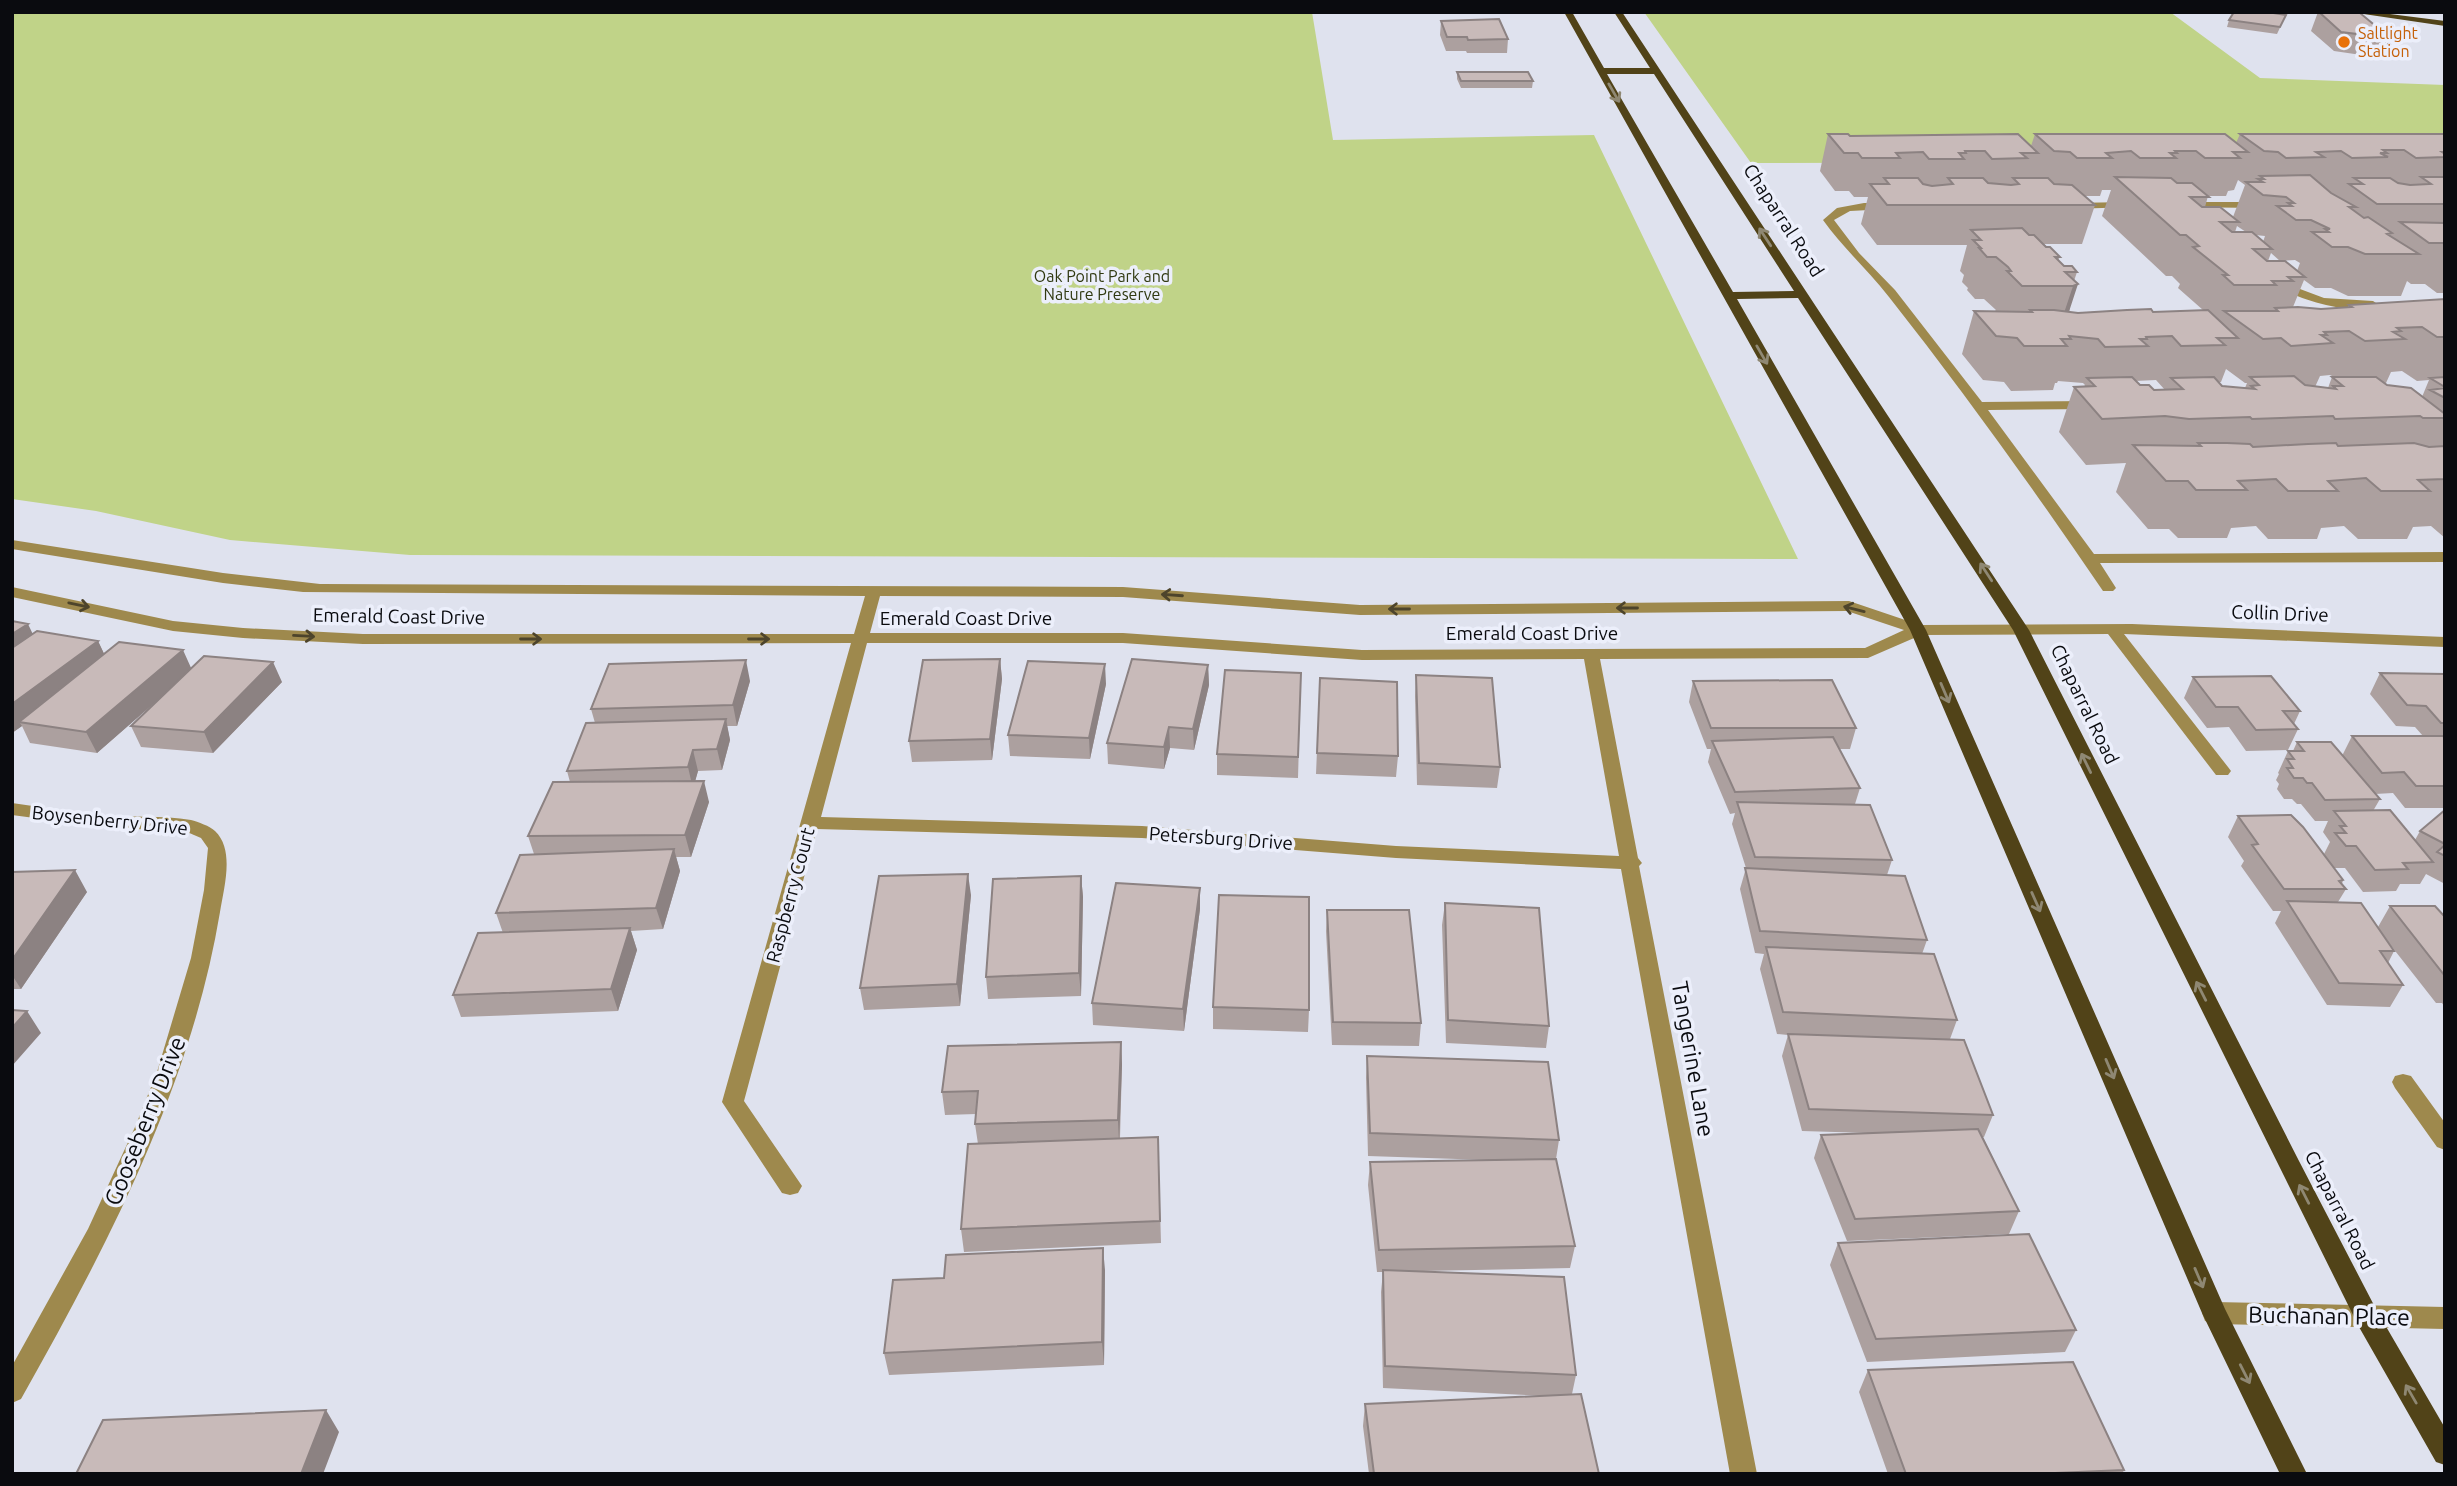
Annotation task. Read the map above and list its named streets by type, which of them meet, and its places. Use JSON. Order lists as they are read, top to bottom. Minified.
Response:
{"streets":{"main road":["Chaparral Road"],"street":["Collin Drive","Emerald Coast Drive","Boysenberry Drive","Petersburg Drive","Raspberry Court","Tangerine Lane","Gooseberry Drive","Buchanan Place"]},"crossings":[["Chaparral Road","Collin Drive"],["Chaparral Road","Emerald Coast Drive"],["Chaparral Road","Buchanan Place"],["Collin Drive","Emerald Coast Drive"],["Emerald Coast Drive","Raspberry Court"],["Emerald Coast Drive","Tangerine Lane"],["Boysenberry Drive","Gooseberry Drive"],["Petersburg Drive","Raspberry Court"],["Petersburg Drive","Tangerine Lane"]],"parks":["Oak Point Park and Nature Preserve"],"places":["Saltlight Station"]}
